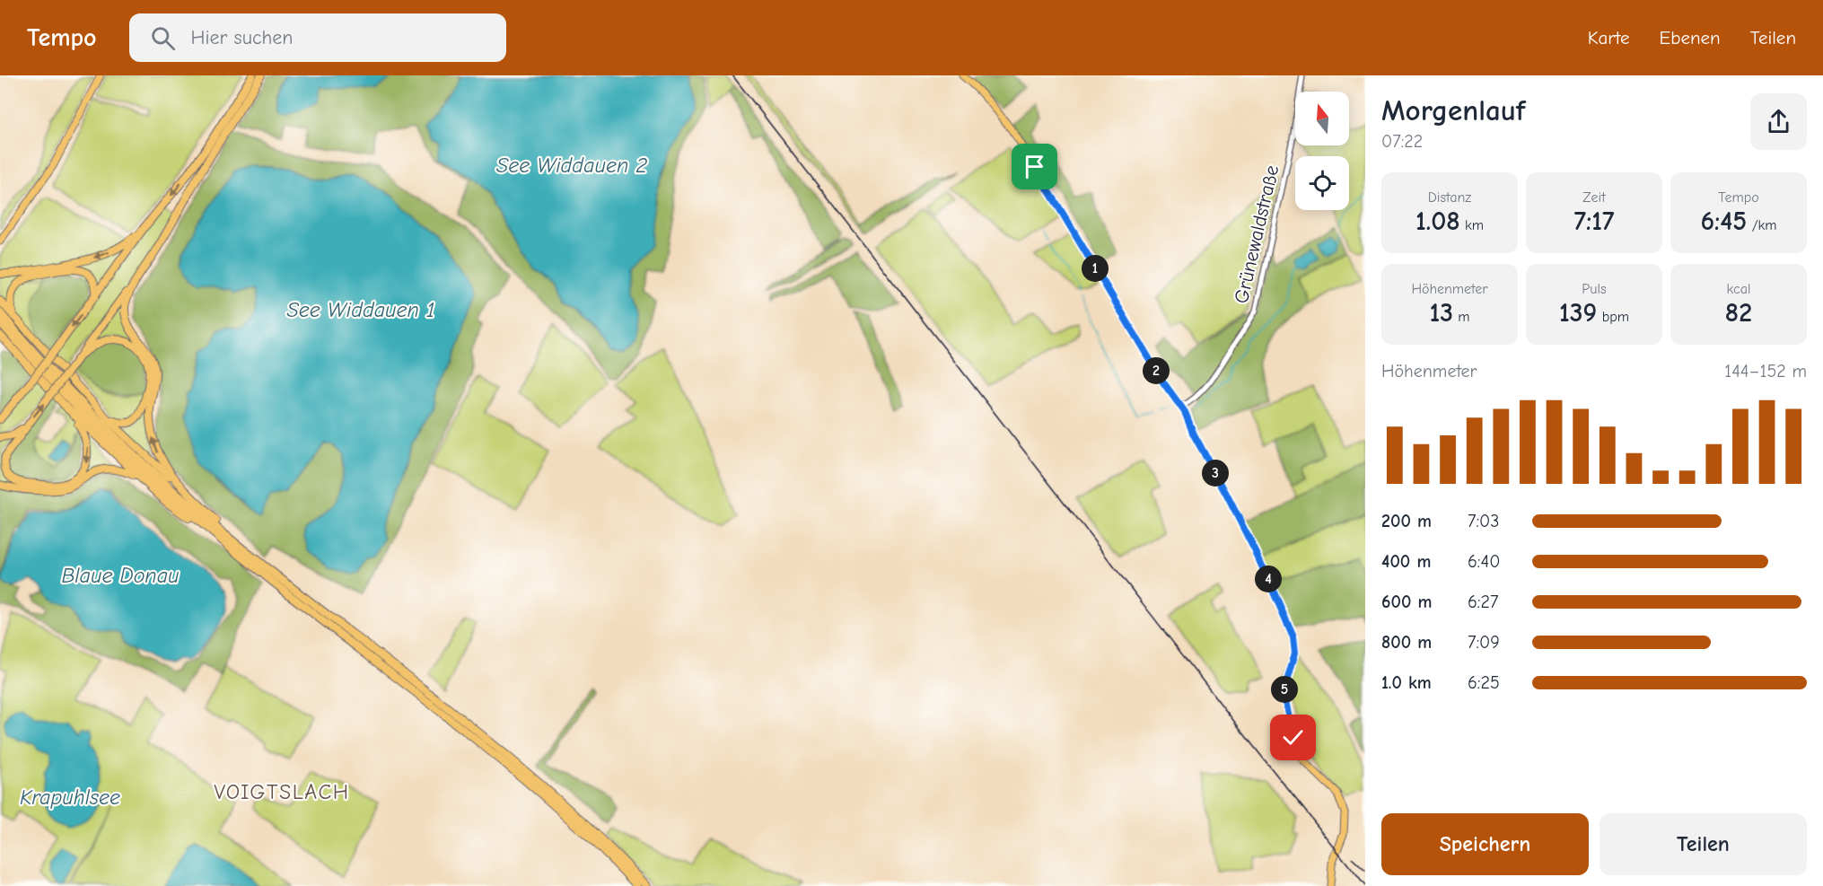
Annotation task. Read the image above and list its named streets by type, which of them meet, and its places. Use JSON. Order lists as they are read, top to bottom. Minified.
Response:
{"streets":{"street":["Grünewaldstraße"]},"districts":["VOIGTSLACH"],"water":["See Widdauen 2","See Widdauen 1","Blaue Donau","Krapuhlsee"],"north":"top","page":{"header":"Tempo","search":"Hier suchen","nav":["Karte","Ebenen","Teilen"],"heading":["Morgenlauf","07:22"],"stats":[["Distanz","1.08 km"],["Zeit","7:17"],["Tempo","6:45 /km"],["Höhenmeter","13 m"],["Puls","139 bpm"],["kcal","82"]],"pins":["1","2","3","4","5"],"chart":["Höhenmeter","144–152 m"],"list":[{"name":"200 m","note":"7:03"},{"name":"400 m","note":"6:40"},{"name":"600 m","note":"6:27"},{"name":"800 m","note":"7:09"},{"name":"1.0 km","note":"6:25"}],"buttons":["Speichern","Teilen"]}}
